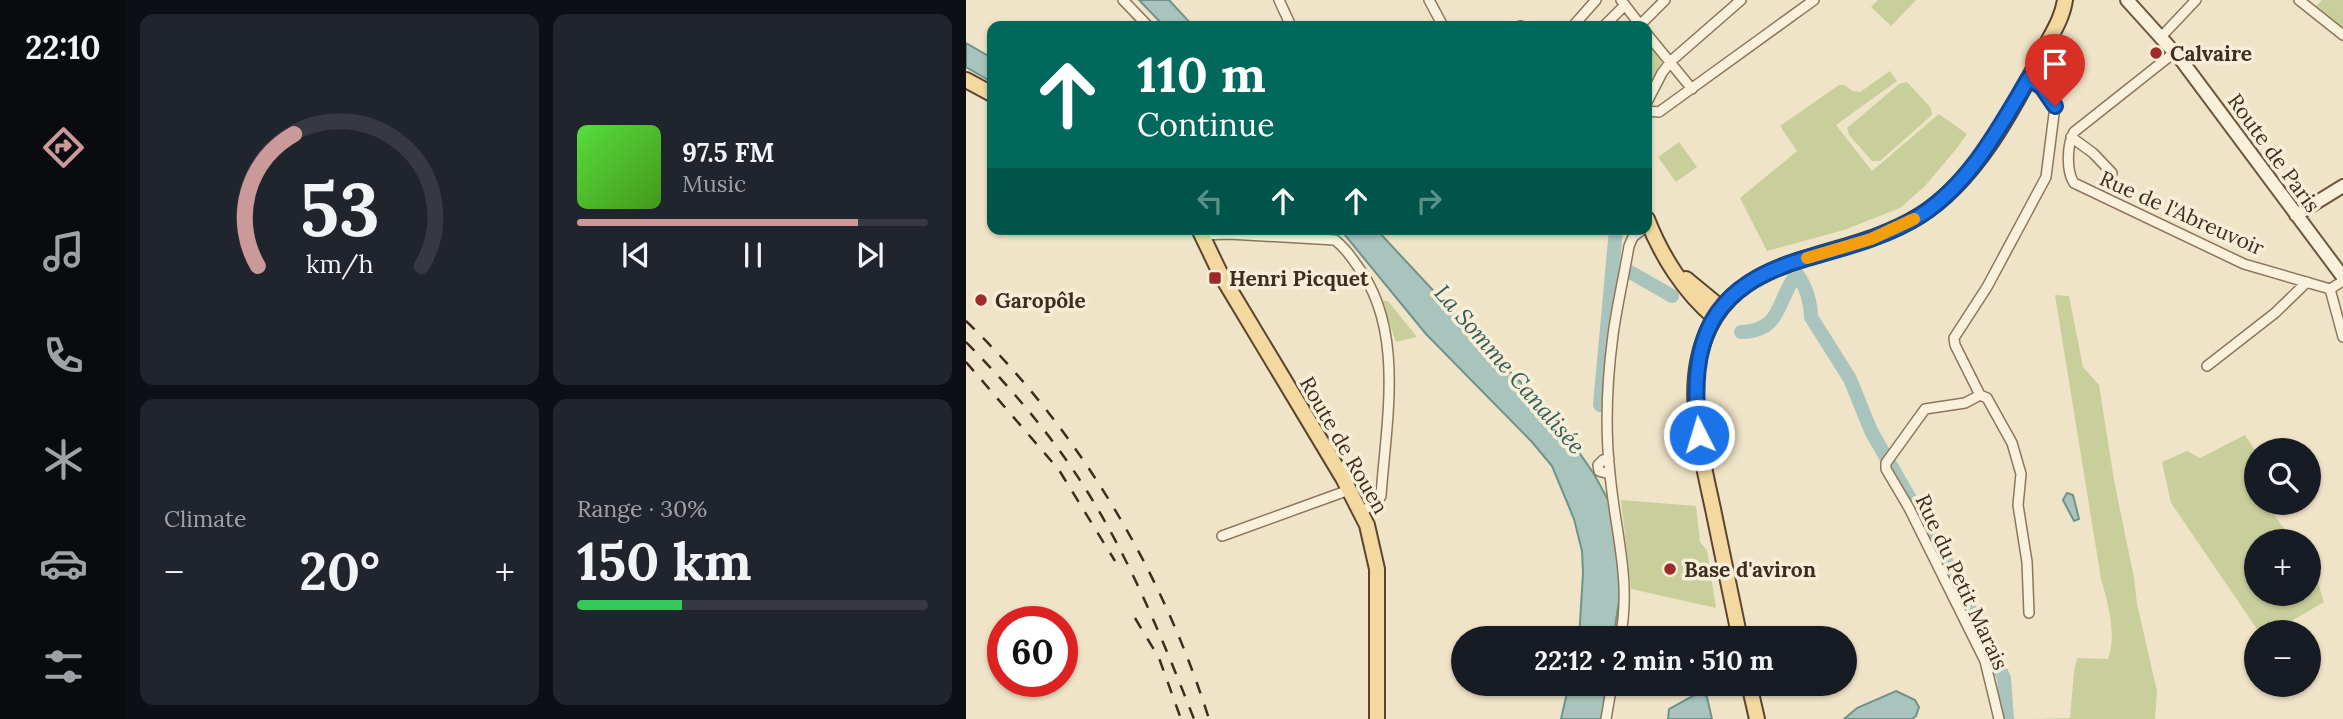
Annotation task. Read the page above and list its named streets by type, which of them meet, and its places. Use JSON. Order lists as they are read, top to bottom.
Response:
{
  "streets": {
    "main road": ["Route de Paris", "Route de Rouen"],
    "street": ["Rue de l'Abreuvoir", "Rue du Petit Marais"]
  },
  "water": ["La Somme Canalisée"],
  "places": {
    "other": ["Calvaire", "Garopôle", "Base d'aviron"],
    "transit": ["Henri Picquet"]
  },
  "page": {
    "tabs": "22:10",
    "turn": ["110 m", "Continue"],
    "song": ["97.5 FM", "Music"],
    "tile": [
      "Climate",
      ["Range · 30%", "150 km"]
    ],
    "map_buttons": ["+", "−"],
    "heat": ["−", "20°", "+"],
    "limit": "60",
    "trip": "22:12 · 2 min · 510 m",
    "gauge": ["53", "km/h"]
  }
}
